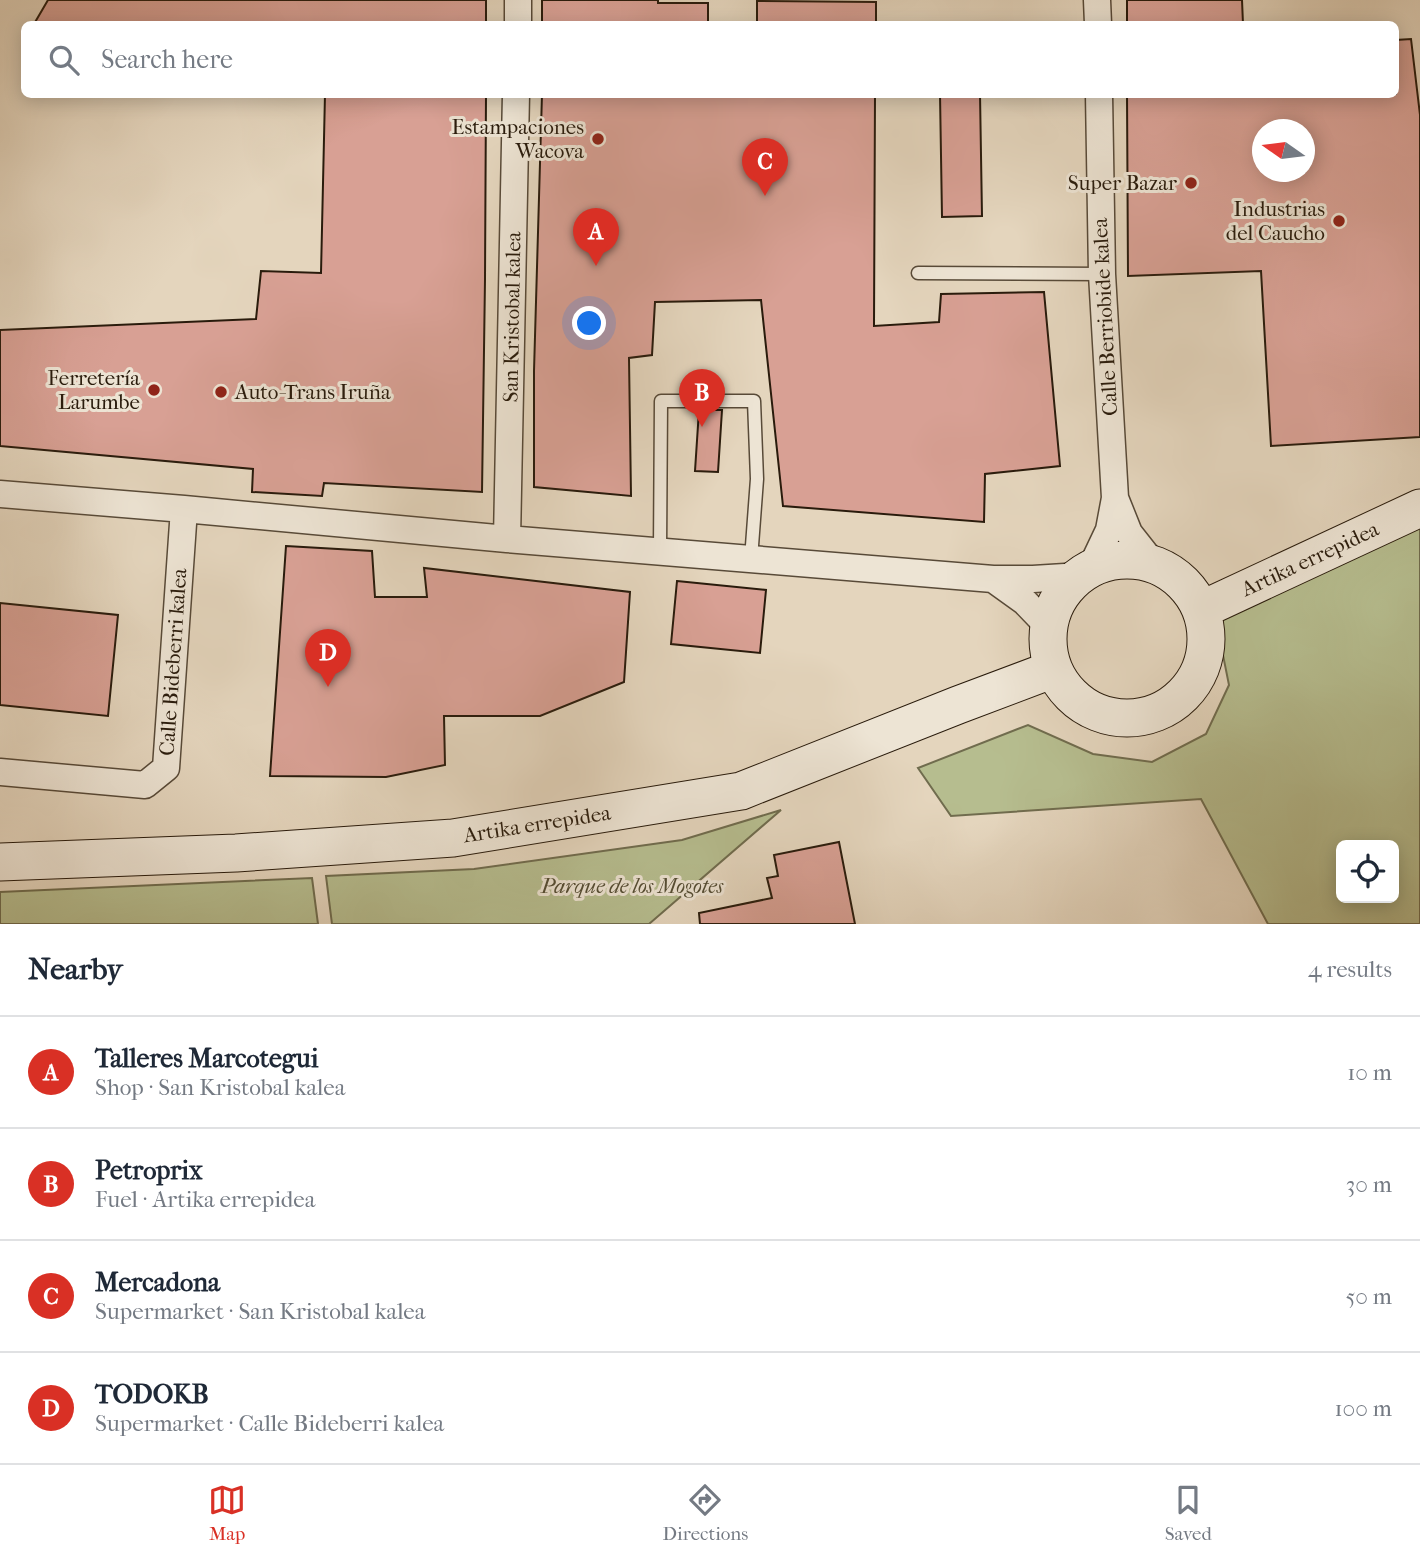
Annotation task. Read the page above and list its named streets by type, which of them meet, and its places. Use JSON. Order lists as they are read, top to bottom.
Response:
{
  "streets": {
    "street": [
      "San Kristobal kalea",
      "Calle Berriobide kalea",
      "Artika errepidea",
      "Calle Bideberri kalea"
    ]
  },
  "crossings": [
    ["Calle Berriobide kalea", "Artika errepidea"]
  ],
  "parks": ["Parque de los Mogotes"],
  "places": [
    "Estampaciones Wacova",
    "Super Bazar",
    "Industrias del Caucho",
    "Ferretería Larumbe",
    "Auto-Trans Iruña"
  ],
  "north": "left",
  "page": {
    "search": "Search here",
    "pins": [
      "C",
      "A",
      "B",
      "D"
    ],
    "heading": ["Nearby", "4 results"],
    "list": [
      {
        "mark": "A",
        "name": "Talleres Marcotegui",
        "note": "Shop · San Kristobal kalea",
        "value": "10 m"
      },
      {
        "mark": "B",
        "name": "Petroprix",
        "note": "Fuel · Artika errepidea",
        "value": "30 m"
      },
      {
        "mark": "C",
        "name": "Mercadona",
        "note": "Supermarket · San Kristobal kalea",
        "value": "50 m"
      },
      {
        "mark": "D",
        "name": "TODOKB",
        "note": "Supermarket · Calle Bideberri kalea",
        "value": "100 m"
      }
    ],
    "nav": ["Map", "Directions", "Saved"]
  }
}
